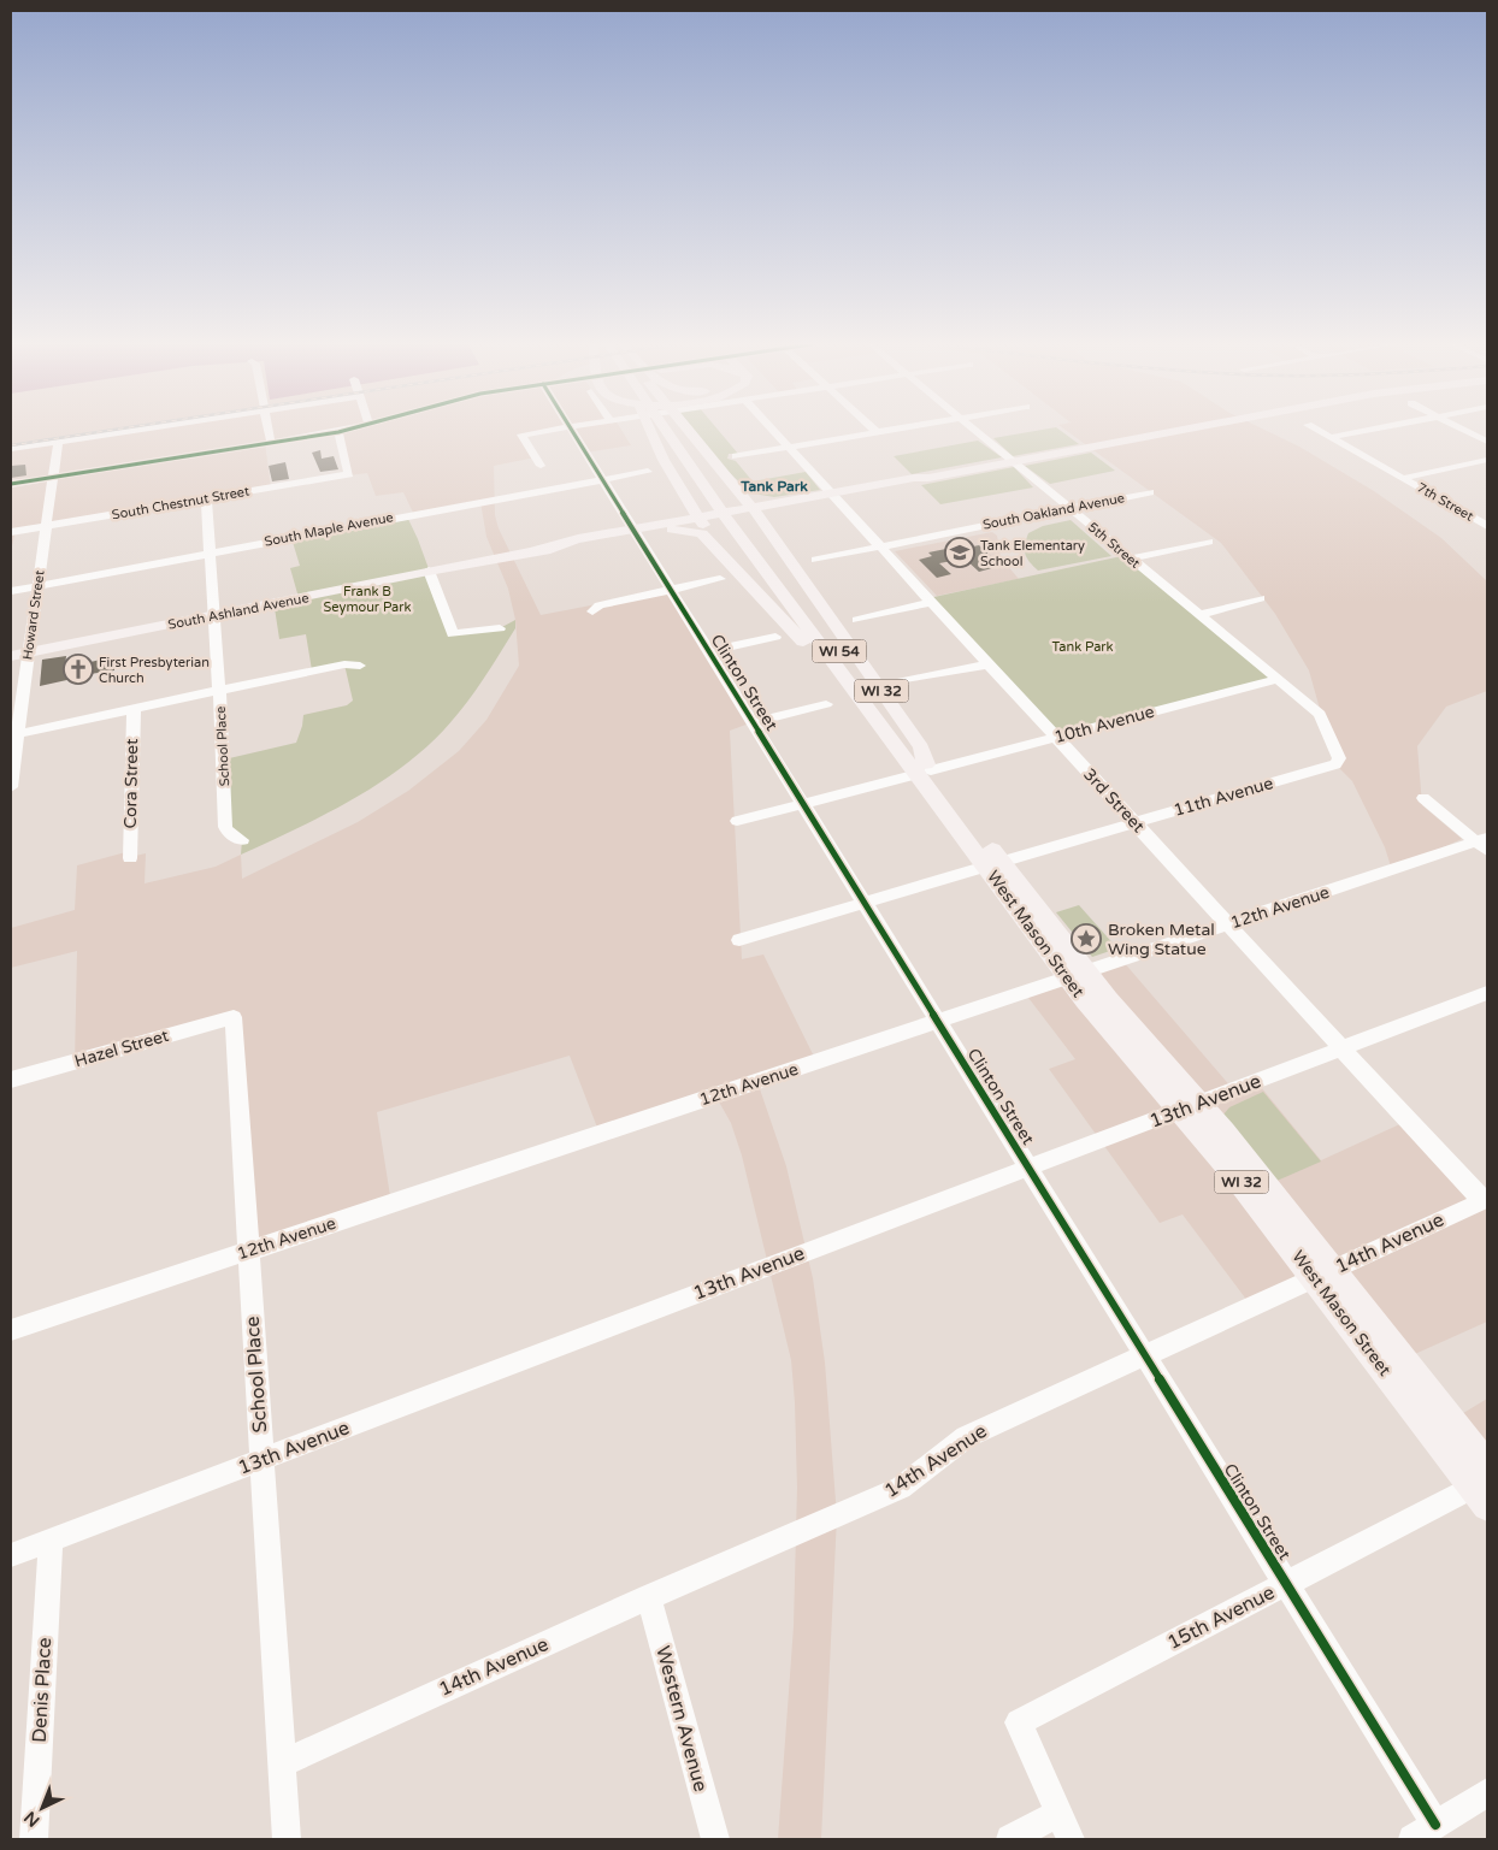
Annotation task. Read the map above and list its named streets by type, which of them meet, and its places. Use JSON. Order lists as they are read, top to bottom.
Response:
{
  "streets": {
    "main road": [
      "South Ashland Avenue",
      "WI 54",
      "WI 32",
      "West Mason Street"
    ],
    "street": [
      "7th Street",
      "South Chestnut Street",
      "South Oakland Avenue",
      "South Maple Avenue",
      "5th Street",
      "Howard Street",
      "Clinton Street",
      "10th Avenue",
      "School Place",
      "Cora Street",
      "11th Avenue",
      "3rd Street",
      "12th Avenue",
      "Hazel Street",
      "13th Avenue",
      "14th Avenue",
      "15th Avenue",
      "Denis Place",
      "Western Avenue"
    ]
  },
  "crossings": [
    ["South Chestnut Street", "Howard Street"],
    ["South Chestnut Street", "School Place"],
    ["South Oakland Avenue", "5th Street"],
    ["South Oakland Avenue", "3rd Street"],
    ["South Maple Avenue", "Howard Street"],
    ["South Maple Avenue", "Clinton Street"],
    ["South Maple Avenue", "School Place"],
    ["5th Street", "10th Avenue"],
    ["5th Street", "11th Avenue"],
    ["South Ashland Avenue", "Howard Street"],
    ["South Ashland Avenue", "Clinton Street"],
    ["South Ashland Avenue", "WI 32"],
    ["South Ashland Avenue", "School Place"],
    ["South Ashland Avenue", "3rd Street"],
    ["Clinton Street", "10th Avenue"],
    ["Clinton Street", "11th Avenue"],
    ["Clinton Street", "12th Avenue"],
    ["Clinton Street", "13th Avenue"],
    ["Clinton Street", "14th Avenue"],
    ["Clinton Street", "15th Avenue"],
    ["WI 32", "10th Avenue"],
    ["WI 32", "West Mason Street"],
    ["10th Avenue", "3rd Street"],
    ["10th Avenue", "West Mason Street"],
    ["School Place", "12th Avenue"],
    ["School Place", "Hazel Street"],
    ["School Place", "13th Avenue"],
    ["School Place", "14th Avenue"],
    ["11th Avenue", "3rd Street"],
    ["11th Avenue", "West Mason Street"],
    ["3rd Street", "12th Avenue"],
    ["3rd Street", "13th Avenue"],
    ["3rd Street", "14th Avenue"],
    ["12th Avenue", "West Mason Street"],
    ["West Mason Street", "13th Avenue"],
    ["West Mason Street", "14th Avenue"],
    ["West Mason Street", "15th Avenue"],
    ["13th Avenue", "Denis Place"],
    ["14th Avenue", "Western Avenue"]
  ],
  "districts": ["Tank Park"],
  "parks": ["Frank B Seymour Park", "Tank Park"],
  "places": {
    "school or university": ["Tank Elementary School"],
    "church": ["First Presbyterian Church"],
    "place": ["Broken Metal Wing Statue"]
  },
  "north": "bottom left"
}
